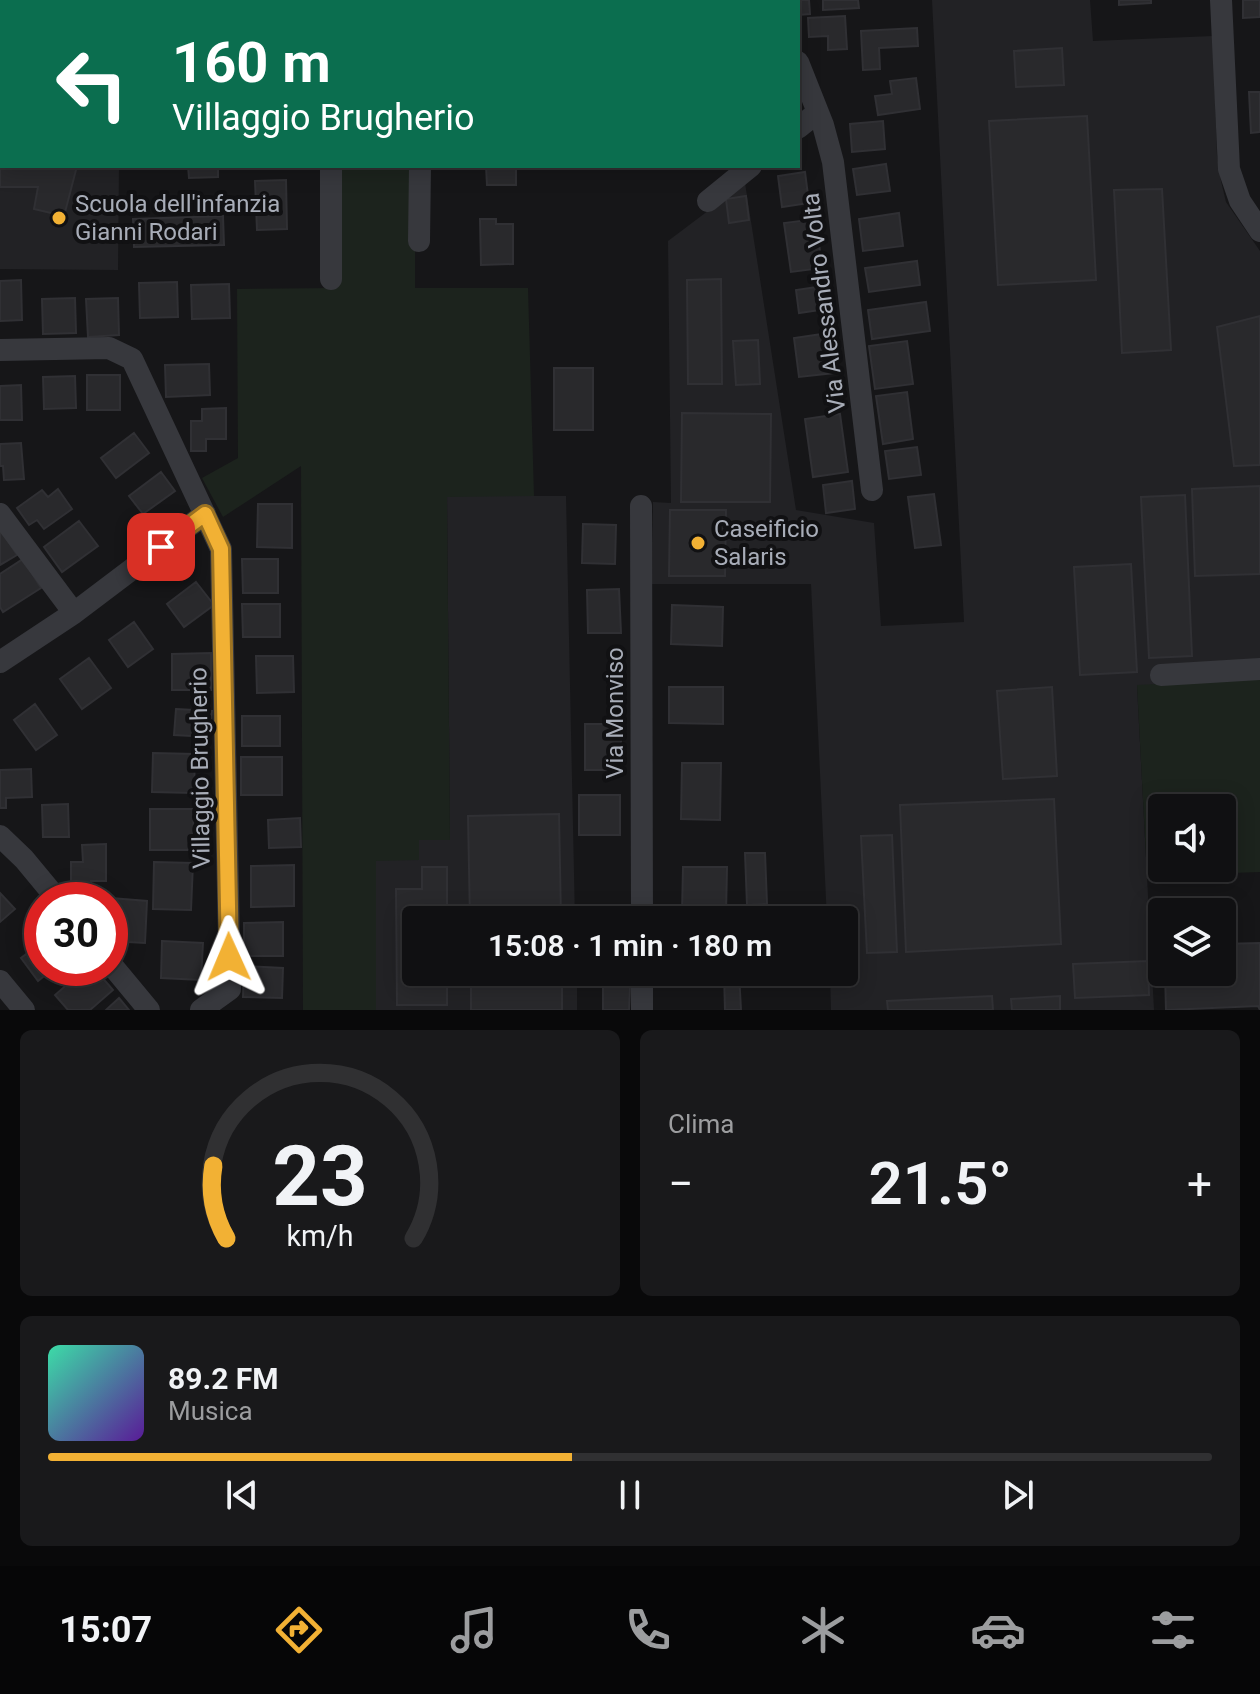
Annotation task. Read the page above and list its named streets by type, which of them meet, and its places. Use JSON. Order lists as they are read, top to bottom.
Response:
{
  "streets": {
    "street": ["Via Alessandro Volta", "Via Monviso", "Villaggio Brugherio"]
  },
  "places": ["Scuola dell'infanzia Gianni Rodari", "Caseificio Salaris"],
  "page": {
    "turn": ["160 m", "Villaggio Brugherio"],
    "limit": "30",
    "trip": "15:08 · 1 min · 180 m",
    "tile": "Clima",
    "heat": ["−", "21.5°", "+"],
    "song": ["89.2 FM", "Musica"],
    "tabs": "15:07",
    "gauge": ["23", "km/h"]
  }
}
